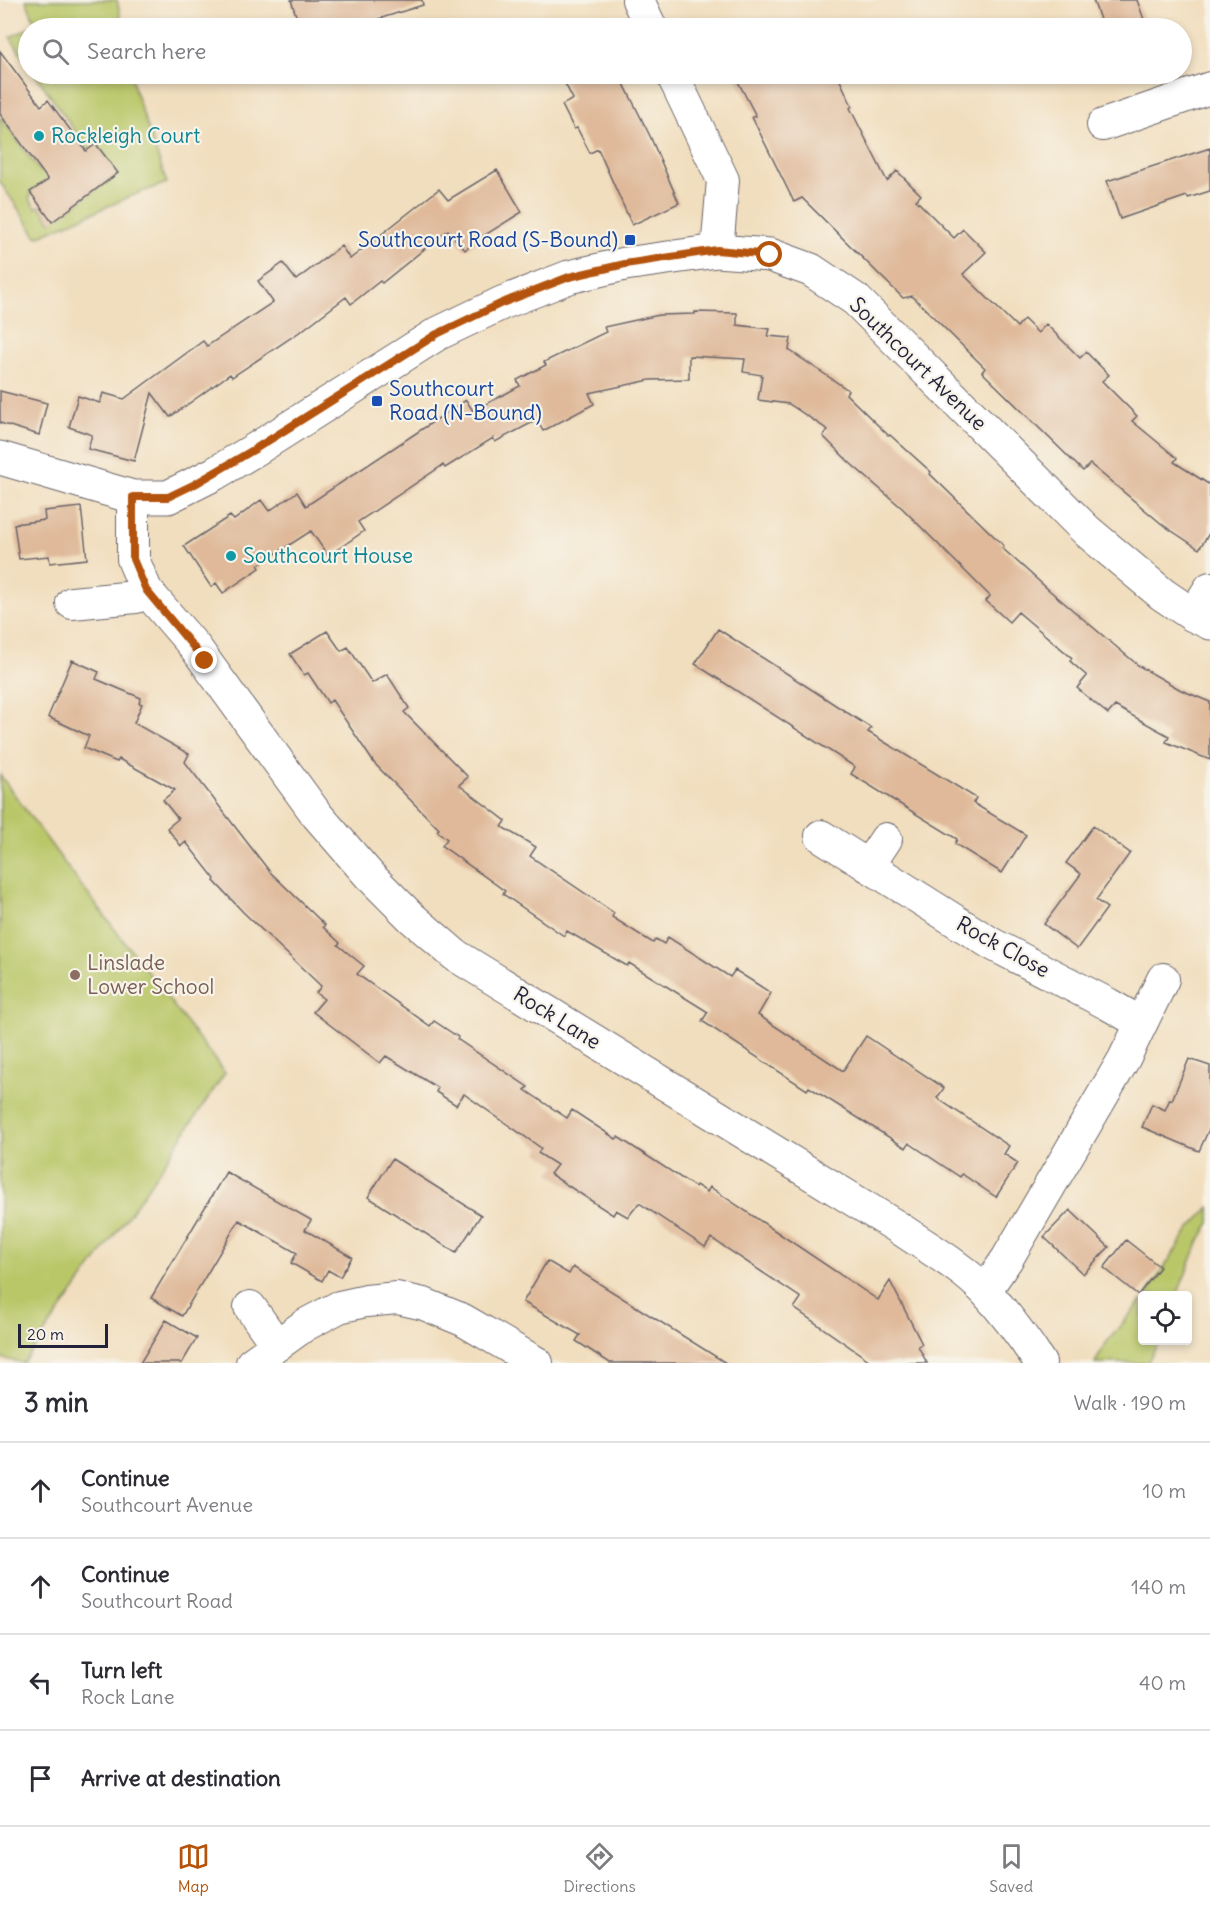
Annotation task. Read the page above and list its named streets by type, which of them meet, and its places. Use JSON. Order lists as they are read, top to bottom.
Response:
{
  "streets": {
    "street": ["Southcourt Avenue", "Rock Close", "Rock Lane"]
  },
  "crossings": [
    ["Southcourt Avenue", "Rock Lane"]
  ],
  "places": {
    "other": ["Rockleigh Court", "Southcourt House", "Linslade Lower School"],
    "transit": ["Southcourt Road (S-Bound)", "Southcourt Road (N-Bound)"]
  },
  "scale_bar": "20 m",
  "page": {
    "search": "Search here",
    "scale": "20 m",
    "heading": ["3 min", "Walk · 190 m"],
    "list": [
      ["Continue", "Southcourt Avenue", "10 m"],
      ["Continue", "Southcourt Road", "140 m"],
      ["Turn left", "Rock Lane", "40 m"],
      "Arrive at destination"
    ],
    "nav": ["Map", "Directions", "Saved"]
  }
}
